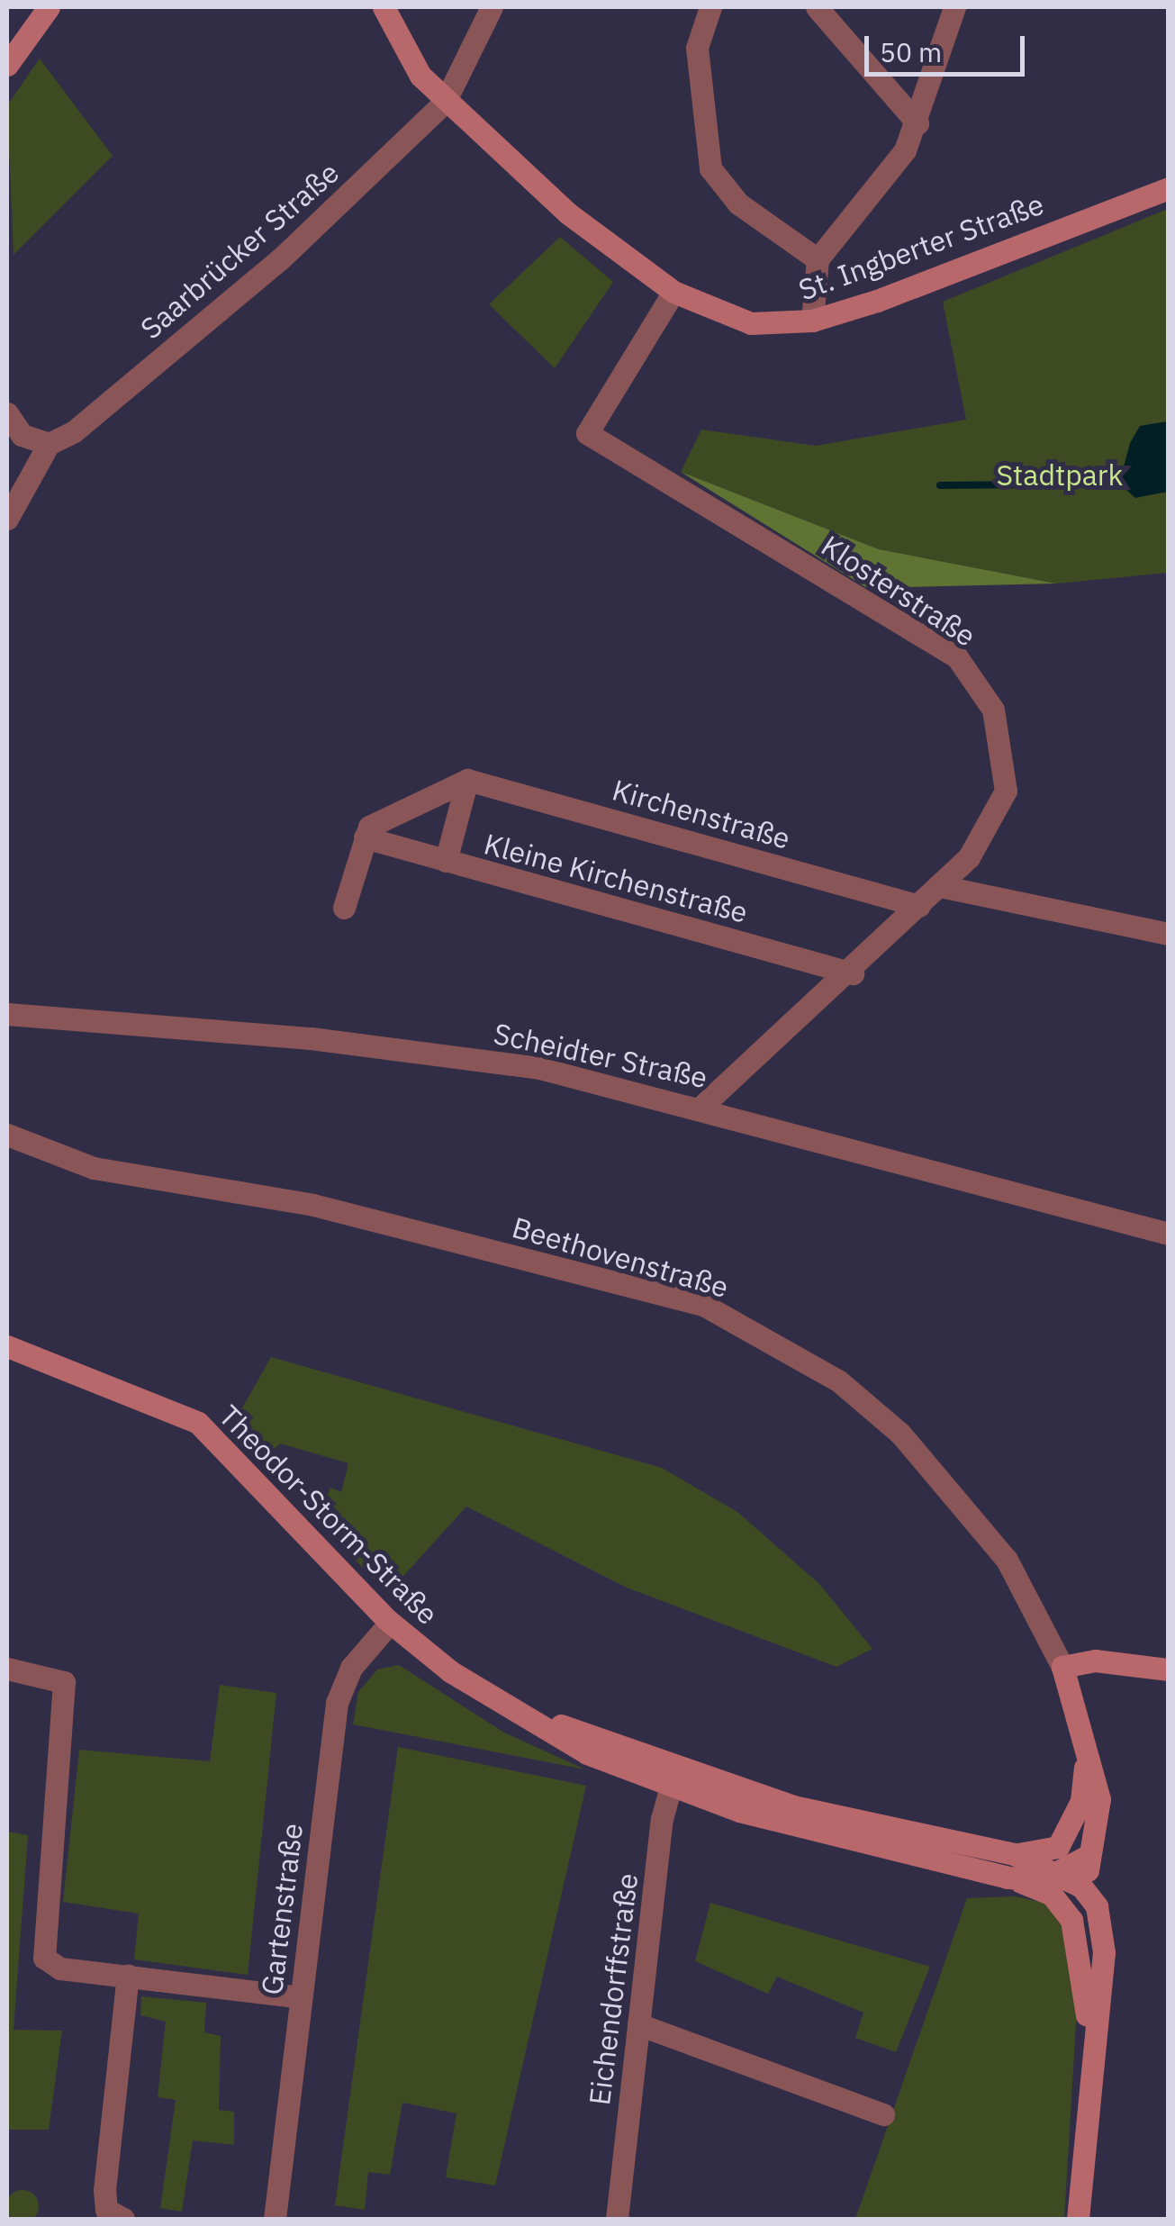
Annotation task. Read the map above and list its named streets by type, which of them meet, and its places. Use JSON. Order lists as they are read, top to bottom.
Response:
{
  "streets": {
    "street": [
      "St. Ingberter Straße",
      "Saarbrücker Straße",
      "Klosterstraße",
      "Kirchenstraße",
      "Kleine Kirchenstraße",
      "Scheidter Straße",
      "Beethovenstraße",
      "Theodor-Storm-Straße",
      "Gartenstraße",
      "Eichendorffstraße"
    ]
  },
  "crossings": [
    ["St. Ingberter Straße", "Saarbrücker Straße"],
    ["St. Ingberter Straße", "Klosterstraße"],
    ["Klosterstraße", "Kirchenstraße"],
    ["Klosterstraße", "Kleine Kirchenstraße"],
    ["Klosterstraße", "Scheidter Straße"],
    ["Beethovenstraße", "Theodor-Storm-Straße"],
    ["Theodor-Storm-Straße", "Gartenstraße"],
    ["Theodor-Storm-Straße", "Eichendorffstraße"]
  ],
  "parks": ["Stadtpark"],
  "scale_bar": "50 m"
}
